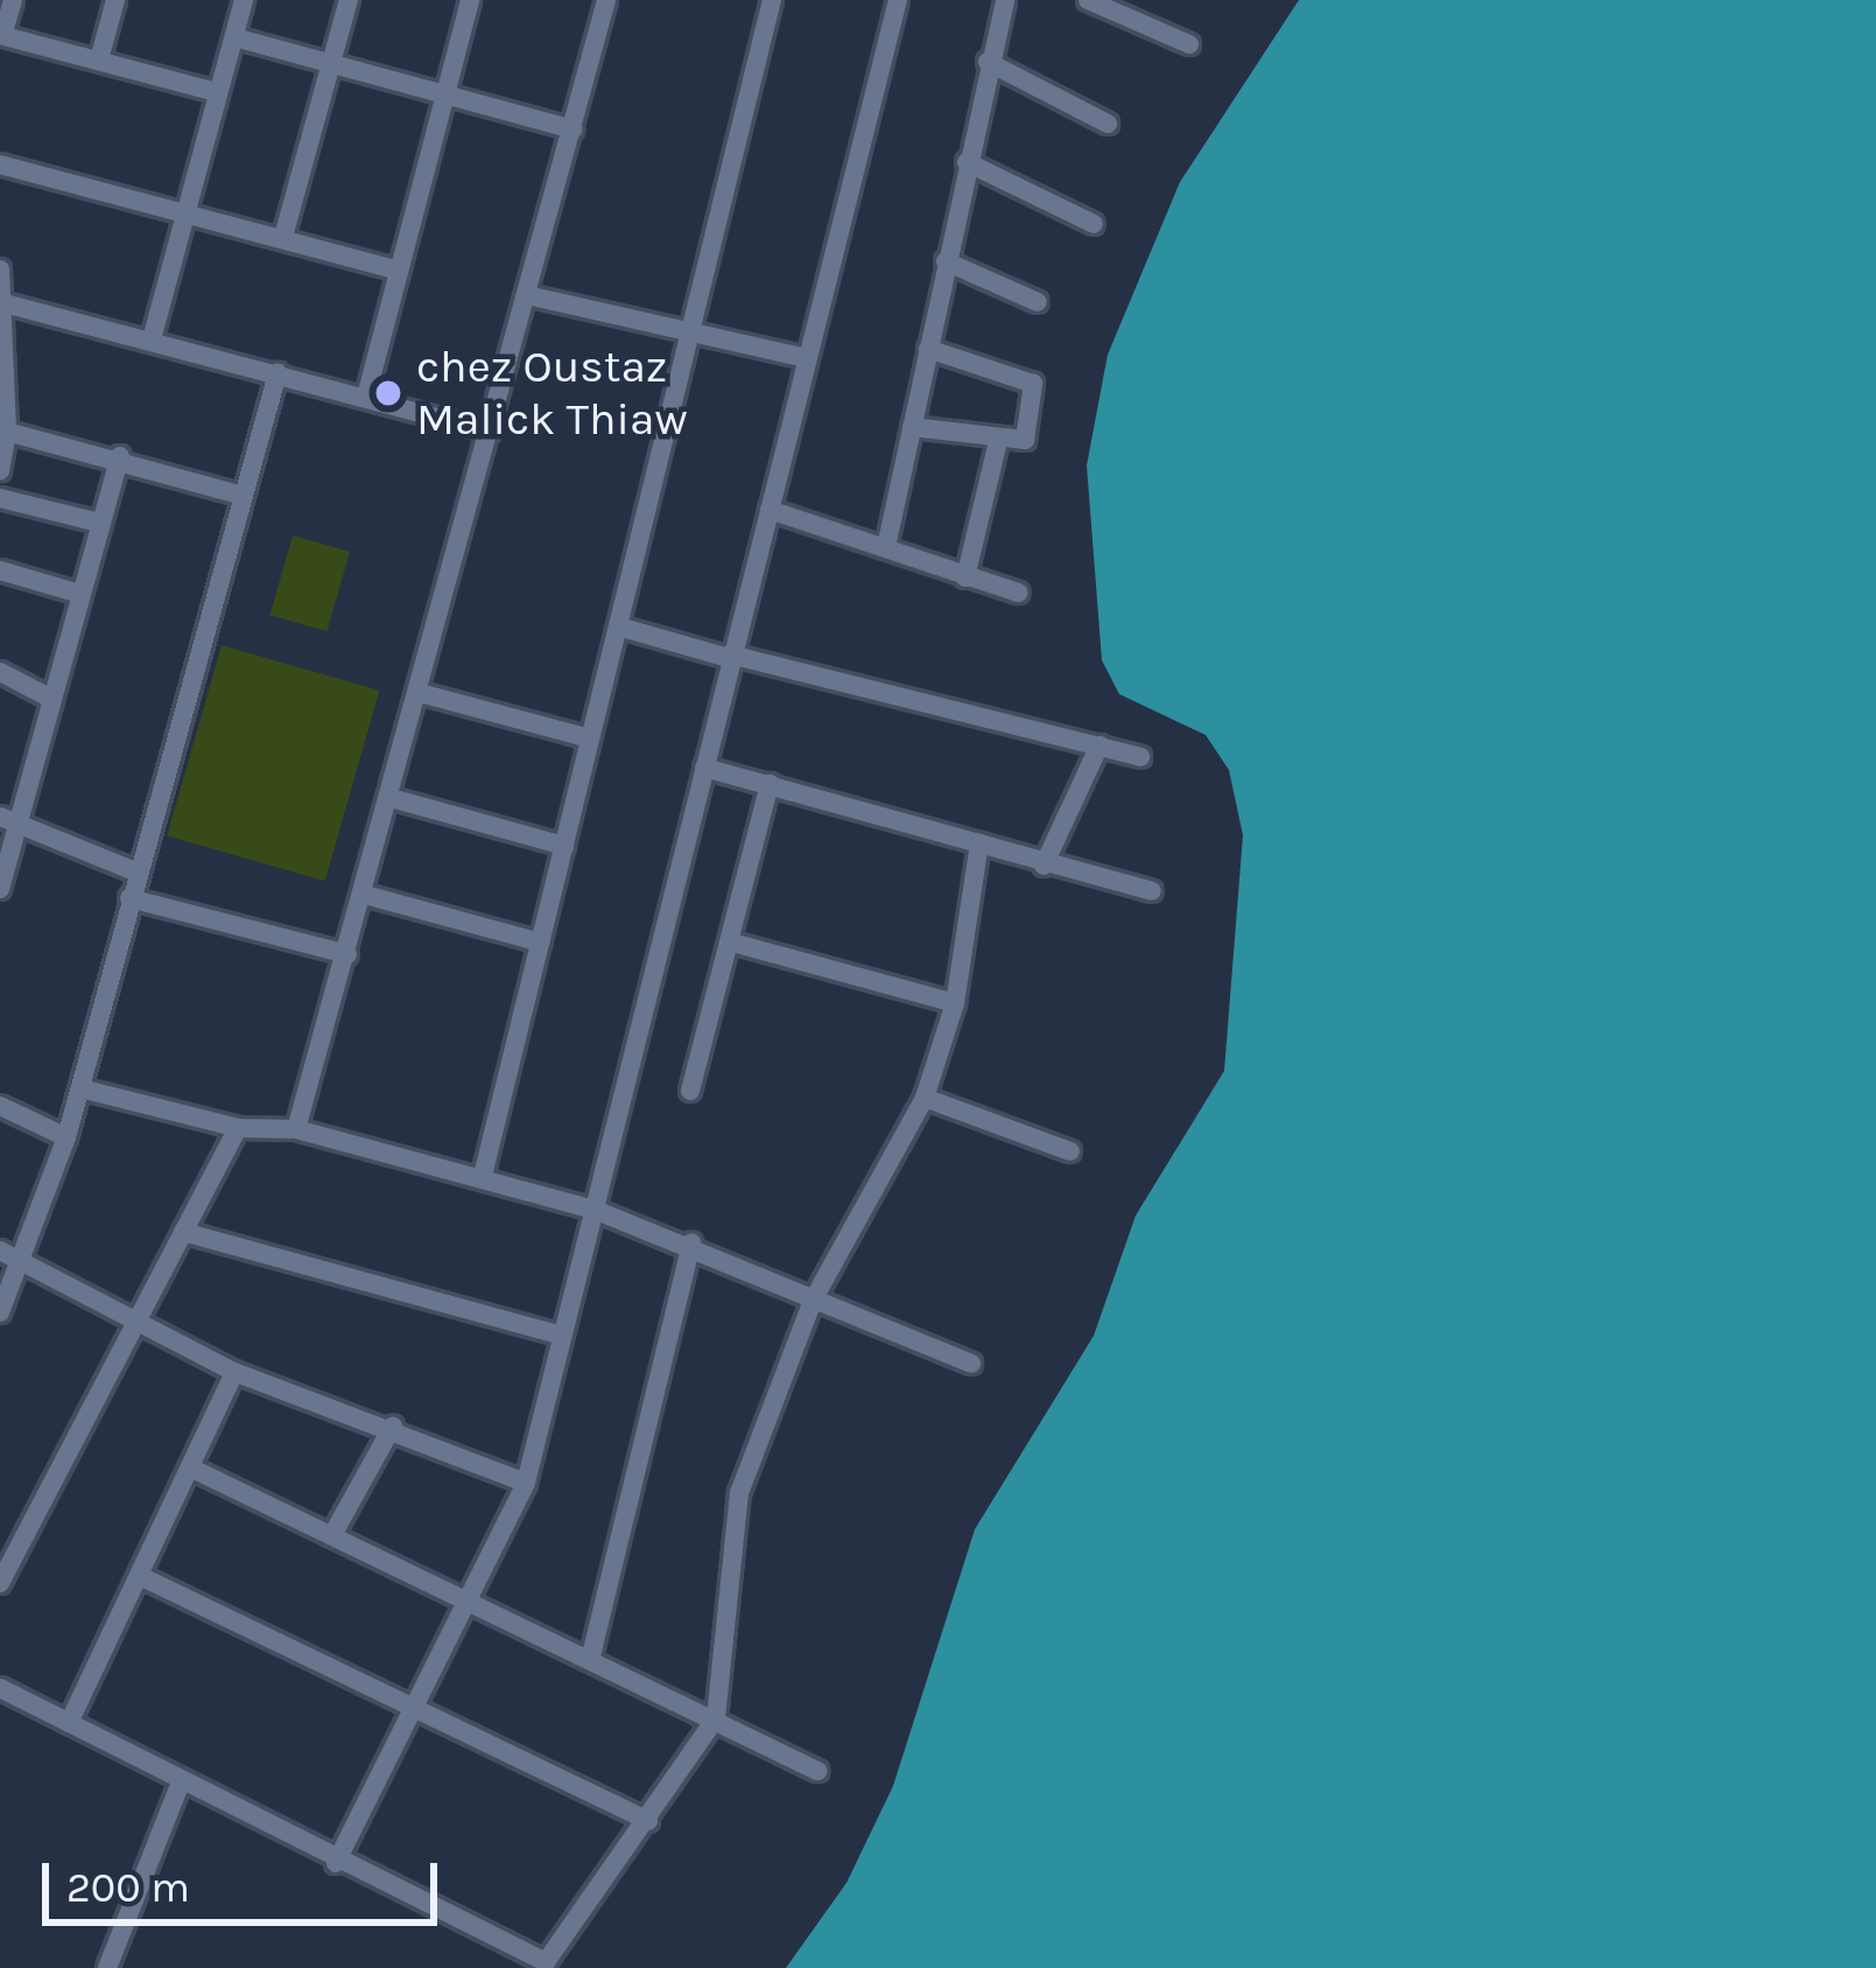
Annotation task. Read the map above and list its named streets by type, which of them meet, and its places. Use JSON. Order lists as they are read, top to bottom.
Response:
{
  "places": ["chez Oustaz Malick Thiaw"],
  "scale_bar": "200 m"
}
